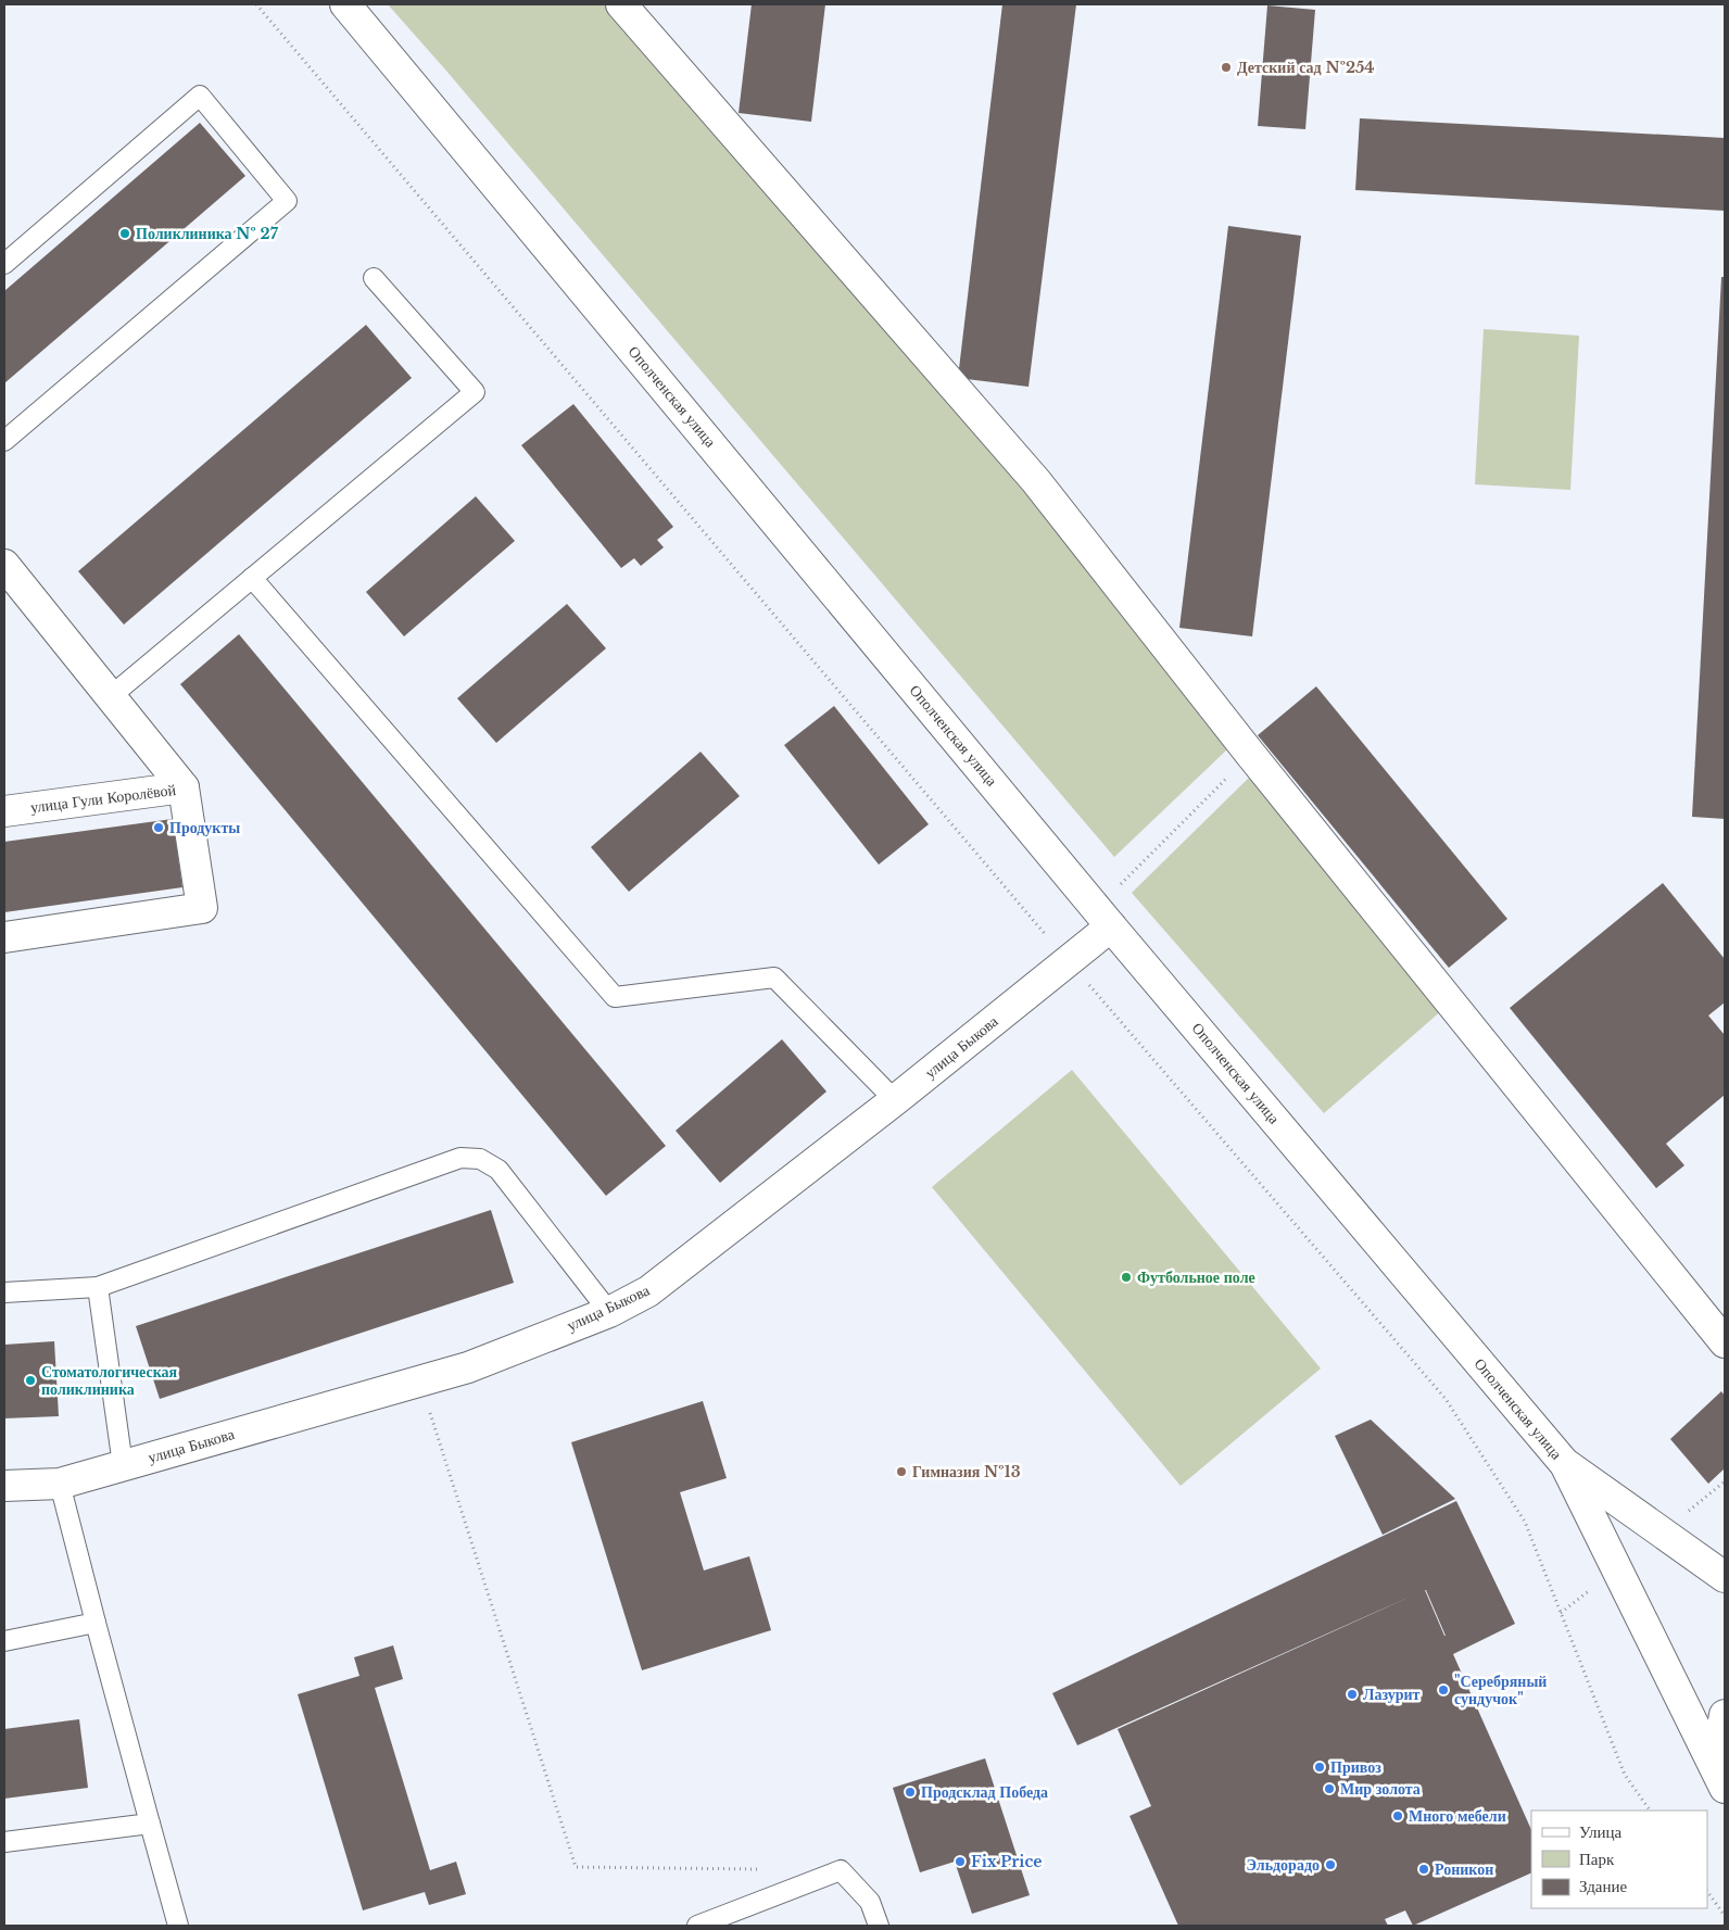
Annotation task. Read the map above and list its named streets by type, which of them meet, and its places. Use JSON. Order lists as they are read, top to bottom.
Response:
{
  "streets": {
    "main road": ["Ополченская улица", "улица Гули Королёвой", "улица Быкова"]
  },
  "crossings": [
    ["Ополченская улица", "улица Быкова"]
  ],
  "places": [
    "Детский сад №254",
    "Поликлиника № 27",
    "Продукты",
    "Футбольное поле",
    "Стоматологическая поликлиника",
    "Гимназия №13",
    "\"Серебряный сундучок\"",
    "Лазурит",
    "Привоз",
    "Мир золота",
    "Продсклад Победа",
    "Много мебели",
    "Fix Price",
    "Эльдорадо",
    "Роникон"
  ],
  "legend": ["Улица", "Парк", "Здание"]
}
